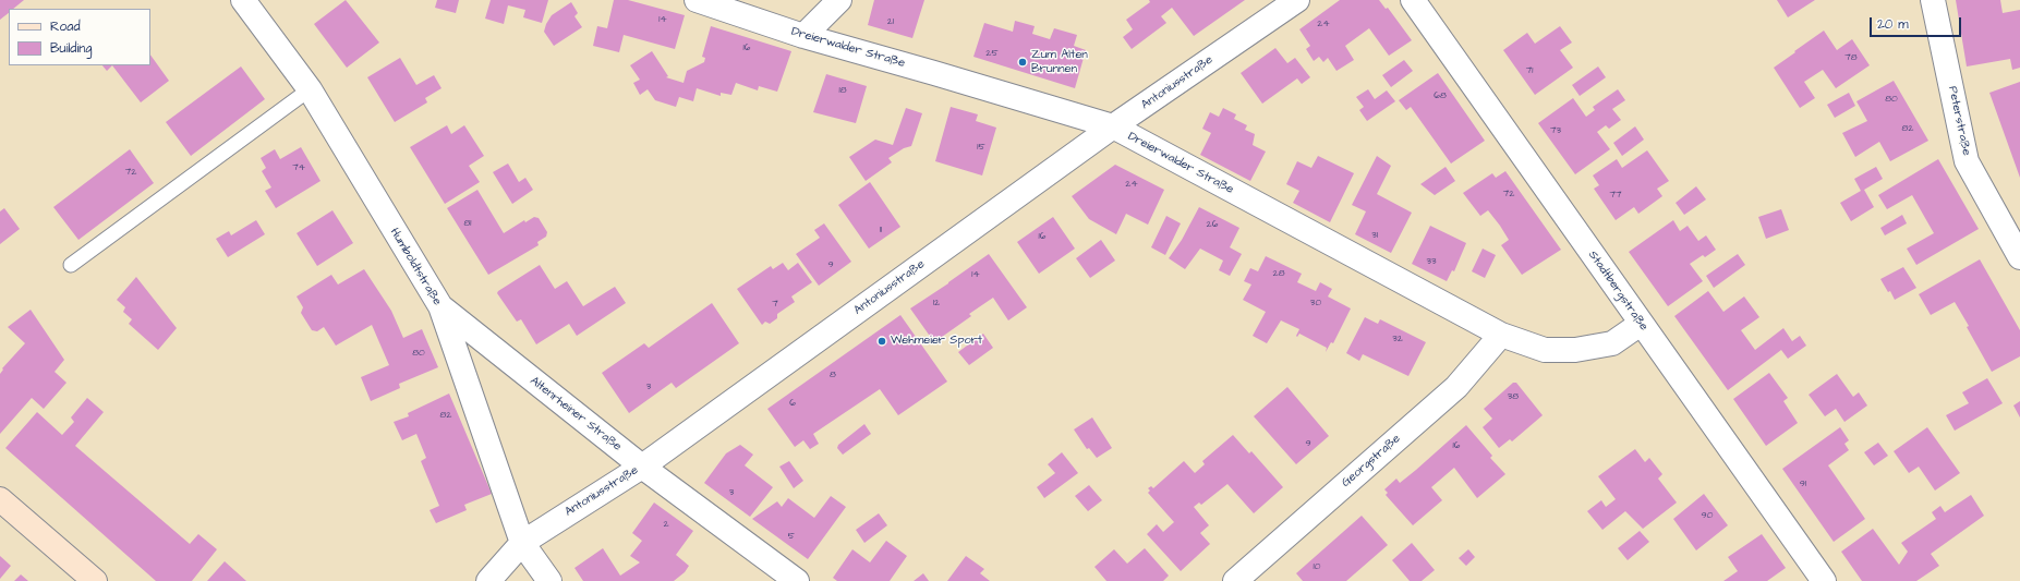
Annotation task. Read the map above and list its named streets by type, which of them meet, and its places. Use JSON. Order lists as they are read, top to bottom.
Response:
{
  "streets": {
    "street": [
      "Dreierwalder Straße",
      "Antoniusstraße",
      "Peterstraße",
      "Humboldtstraße",
      "Stadtbergstraße",
      "Altenrheiner Straße",
      "Georgstraße"
    ]
  },
  "crossings": [
    ["Dreierwalder Straße", "Antoniusstraße"],
    ["Dreierwalder Straße", "Stadtbergstraße"],
    ["Dreierwalder Straße", "Georgstraße"],
    ["Antoniusstraße", "Humboldtstraße"],
    ["Antoniusstraße", "Altenrheiner Straße"],
    ["Humboldtstraße", "Altenrheiner Straße"]
  ],
  "places": ["Zum Alten Brunnen", "Wehmeier Sport"],
  "house_numbers": [
    "14",
    "21",
    "24",
    "16",
    "25",
    "78",
    "71",
    "18",
    "68",
    "80",
    "82",
    "73",
    "15",
    "74",
    "72",
    "24",
    "72",
    "77",
    "81",
    "26",
    "11",
    "31",
    "16",
    "33",
    "9",
    "28",
    "14",
    "12",
    "30",
    "7",
    "32",
    "80",
    "8",
    "3",
    "38",
    "6",
    "82",
    "9",
    "16",
    "91",
    "3",
    "90",
    "2",
    "5",
    "10"
  ],
  "legend": ["Road", "Building"],
  "scale_bar": "20 m"
}
